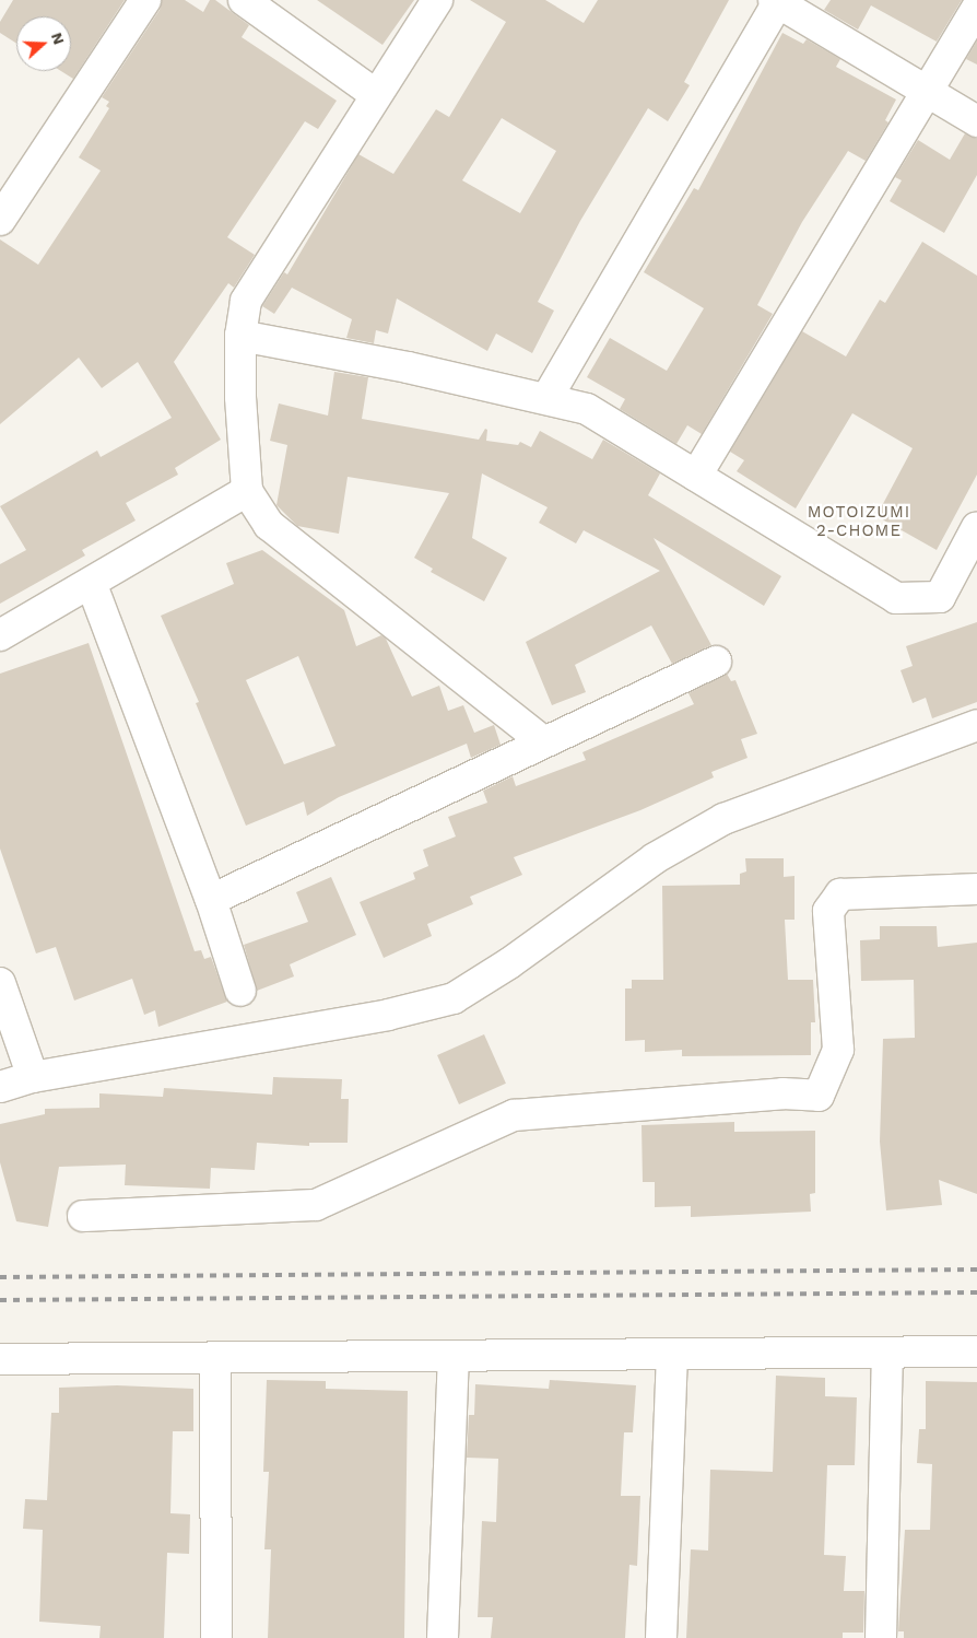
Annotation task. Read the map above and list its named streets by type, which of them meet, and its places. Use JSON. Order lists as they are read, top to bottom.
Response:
{
  "districts": ["MOTOIZUMI 2-CHOME"],
  "north": "right"
}
